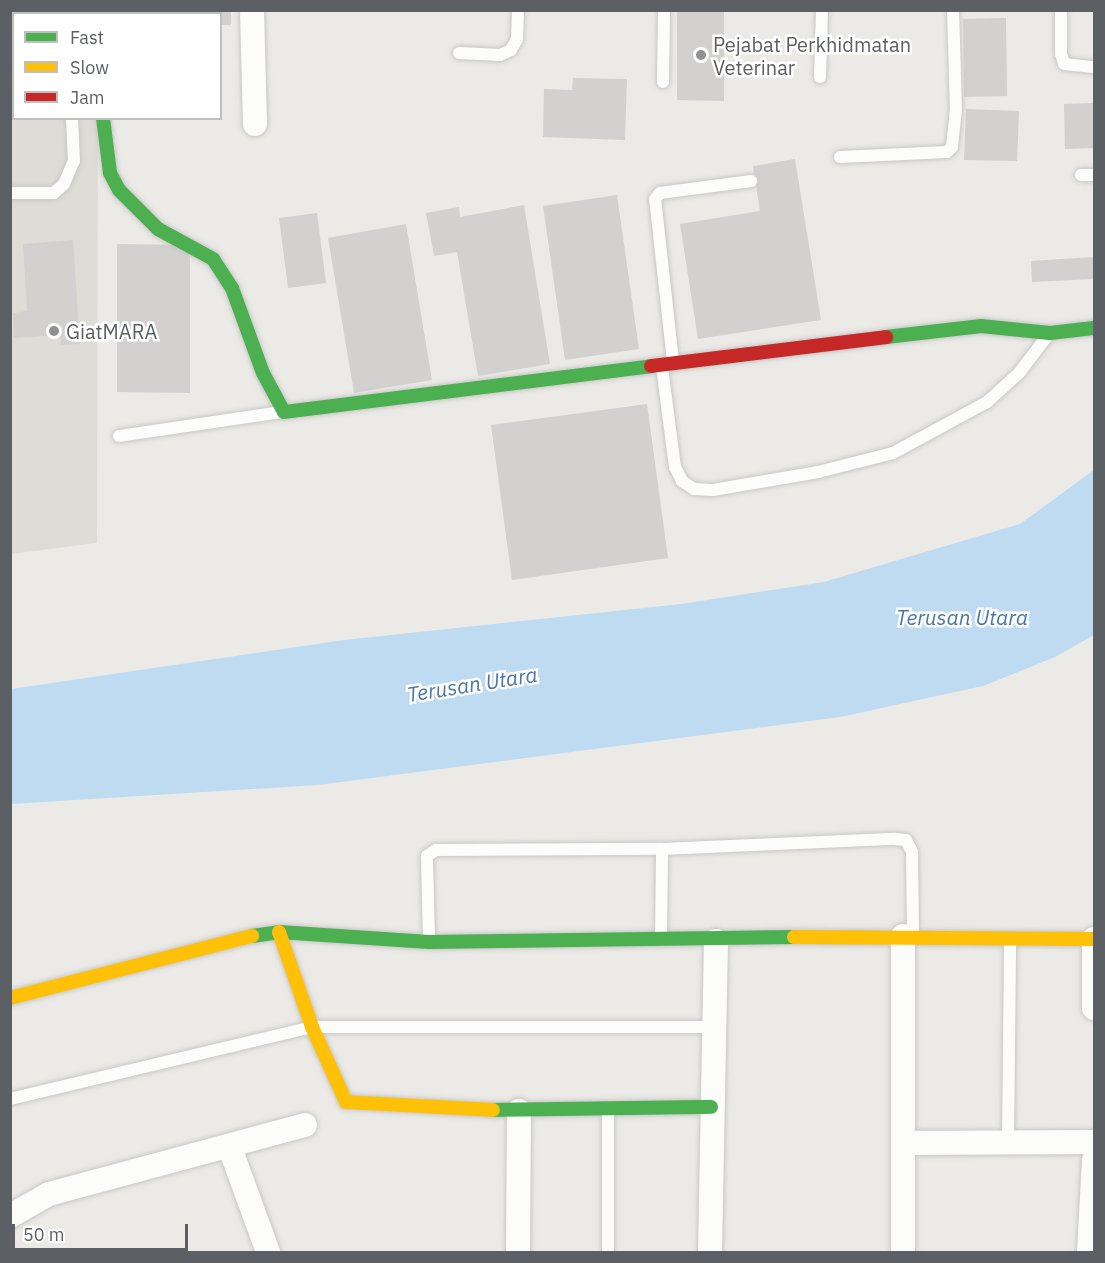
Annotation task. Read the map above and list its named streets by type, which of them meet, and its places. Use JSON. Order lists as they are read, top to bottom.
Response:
{
  "water": ["Terusan Utara"],
  "places": ["Pejabat Perkhidmatan Veterinar", "GiatMARA"],
  "legend": ["Fast", "Slow", "Jam"],
  "scale_bar": "50 m"
}
